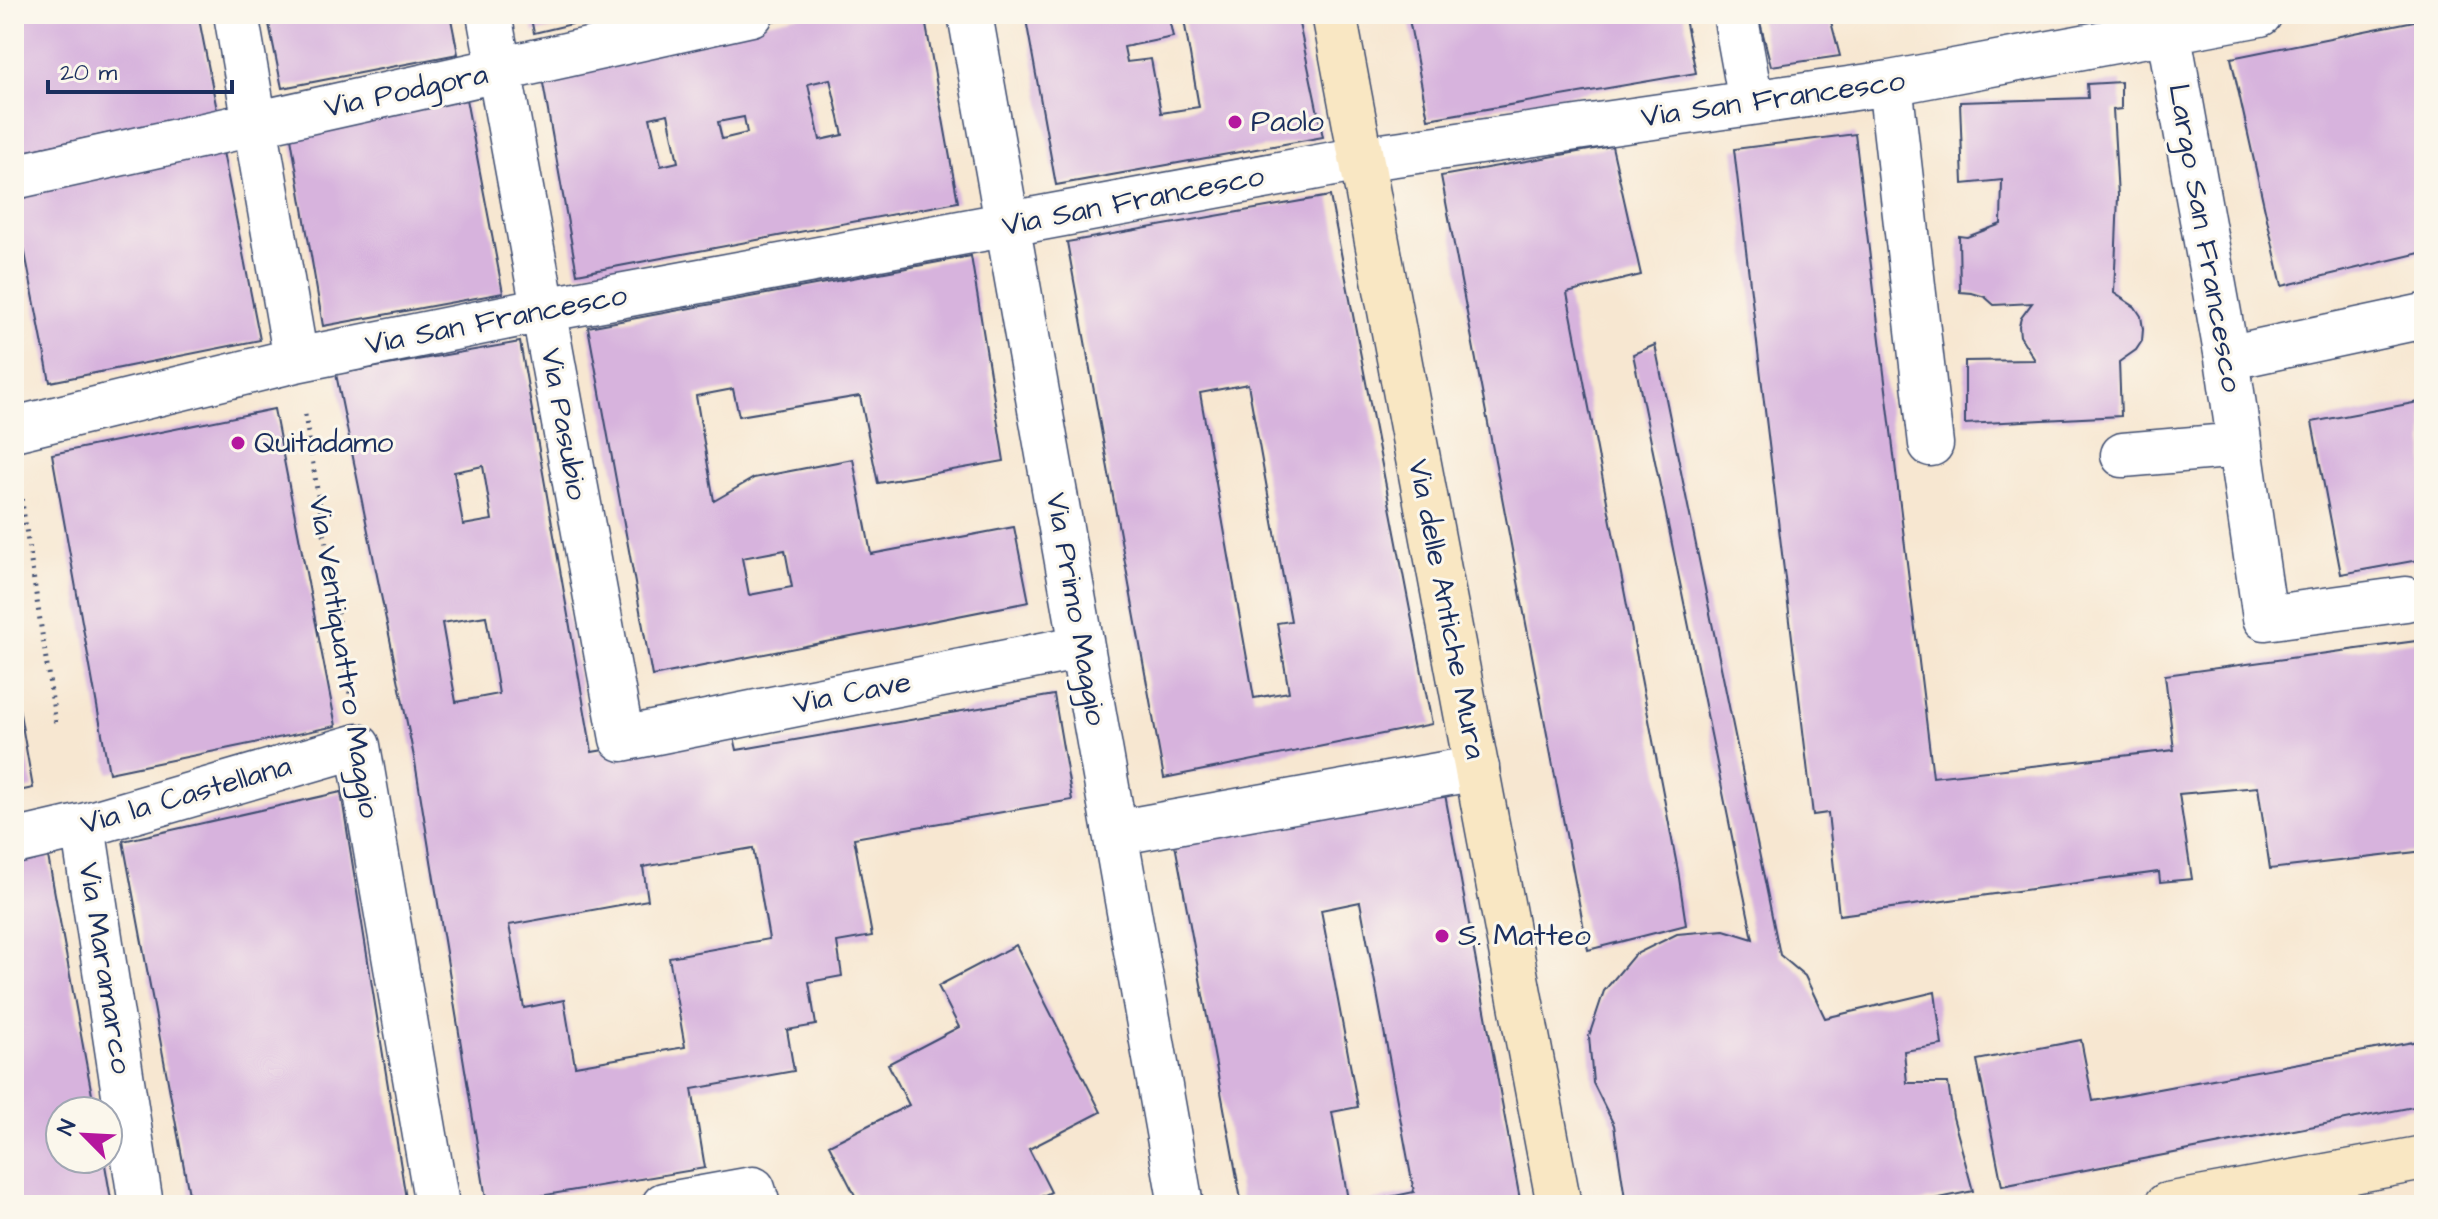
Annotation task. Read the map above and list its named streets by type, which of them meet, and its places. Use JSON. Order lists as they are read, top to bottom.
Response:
{
  "streets": {
    "main road": ["Via delle Antiche Mura"],
    "street": [
      "Via Podgora",
      "Via San Francesco",
      "Largo San Francesco",
      "Via Pasubio",
      "Via Primo Maggio",
      "Via Ventiquattro Maggio",
      "Via Cave",
      "Via la Castellana",
      "Via Maramarco"
    ]
  },
  "crossings": [
    ["Via Podgora", "Via Pasubio"],
    ["Via San Francesco", "Largo San Francesco"],
    ["Via San Francesco", "Via Pasubio"],
    ["Via San Francesco", "Via Primo Maggio"],
    ["Via San Francesco", "Via delle Antiche Mura"],
    ["Via San Francesco", "Via Ventiquattro Maggio"],
    ["Via Pasubio", "Via Cave"],
    ["Via Primo Maggio", "Via Cave"],
    ["Via Ventiquattro Maggio", "Via la Castellana"],
    ["Via la Castellana", "Via Maramarco"]
  ],
  "places": ["Paolo", "Quitadamo", "S. Matteo"],
  "scale_bar": "20 m",
  "north": "top left"
}
